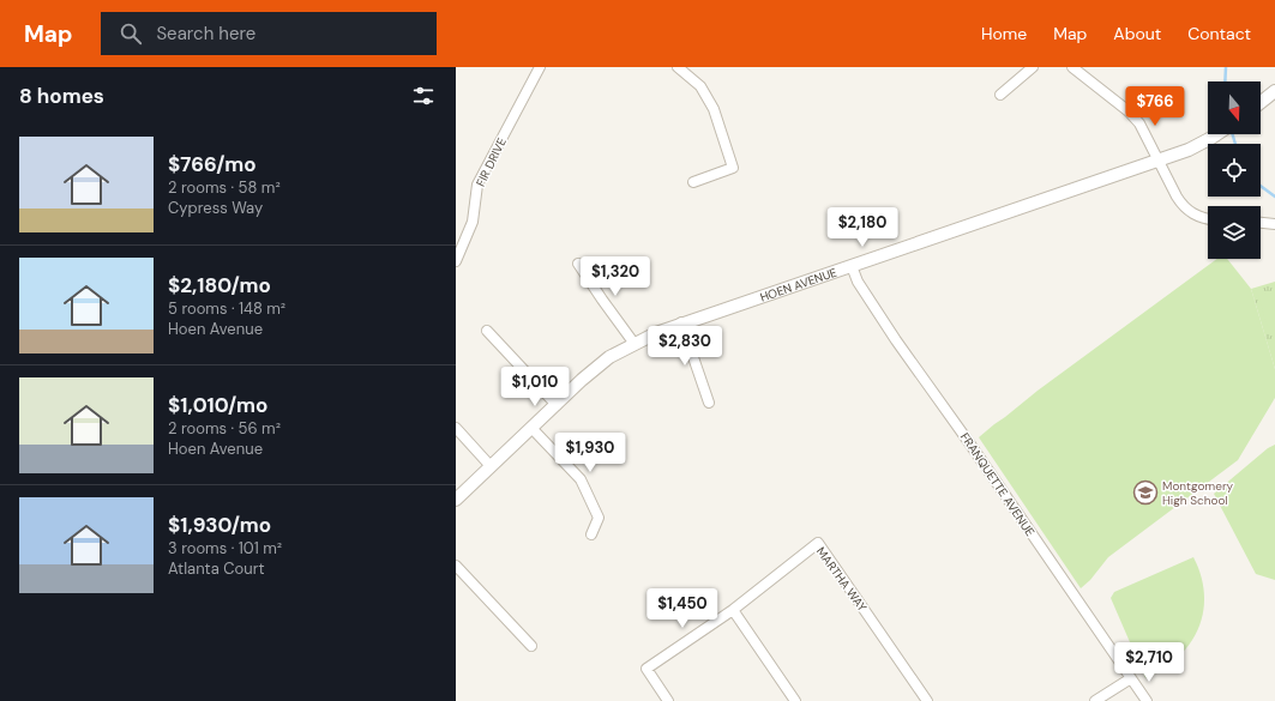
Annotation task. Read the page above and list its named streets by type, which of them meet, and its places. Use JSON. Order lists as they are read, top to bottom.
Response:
{
  "streets": {
    "street": [
      "FIR DRIVE",
      "HOEN AVENUE",
      "FRANQUETTE AVENUE",
      "MARTHA WAY"
    ]
  },
  "crossings": [
    ["HOEN AVENUE", "FRANQUETTE AVENUE"]
  ],
  "places": {
    "school or university": ["Montgomery High School"]
  },
  "north": "bottom",
  "page": {
    "header": "Map",
    "search": "Search here",
    "nav": [
      "Home",
      "Map",
      "About",
      "Contact"
    ],
    "heading": "8 homes",
    "price": [
      "$766",
      "$2,180",
      "$1,320",
      "$2,830",
      "$1,010",
      "$1,930",
      "$1,450",
      "$2,710"
    ],
    "list": [
      {
        "name": "$766/mo",
        "note": "2 rooms · 58 m² · Cypress Way"
      },
      {
        "name": "$2,180/mo",
        "note": "5 rooms · 148 m² · Hoen Avenue"
      },
      {
        "name": "$1,010/mo",
        "note": "2 rooms · 56 m² · Hoen Avenue"
      },
      {
        "name": "$1,930/mo",
        "note": "3 rooms · 101 m² · Atlanta Court"
      }
    ]
  }
}
